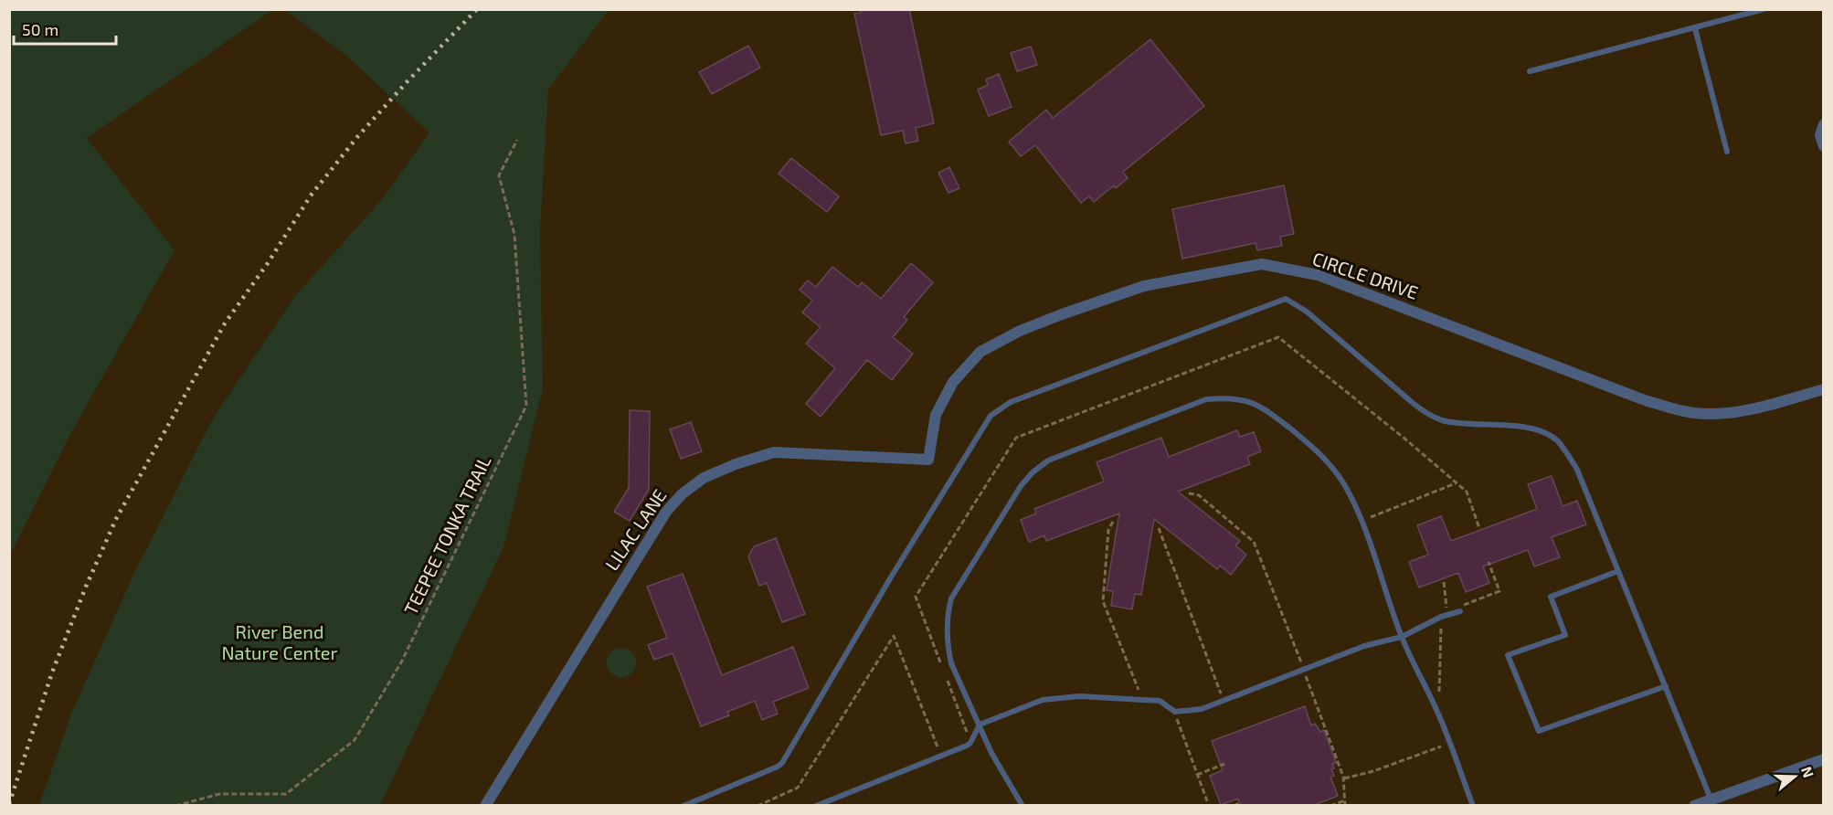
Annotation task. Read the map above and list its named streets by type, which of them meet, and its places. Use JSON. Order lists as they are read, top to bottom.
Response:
{
  "streets": {
    "street": ["CIRCLE DRIVE", "LILAC LANE"],
    "path": ["TEEPEE TONKA TRAIL"]
  },
  "crossings": [
    ["CIRCLE DRIVE", "LILAC LANE"]
  ],
  "parks": ["River Bend Nature Center"],
  "scale_bar": "50 m",
  "north": "right"
}
